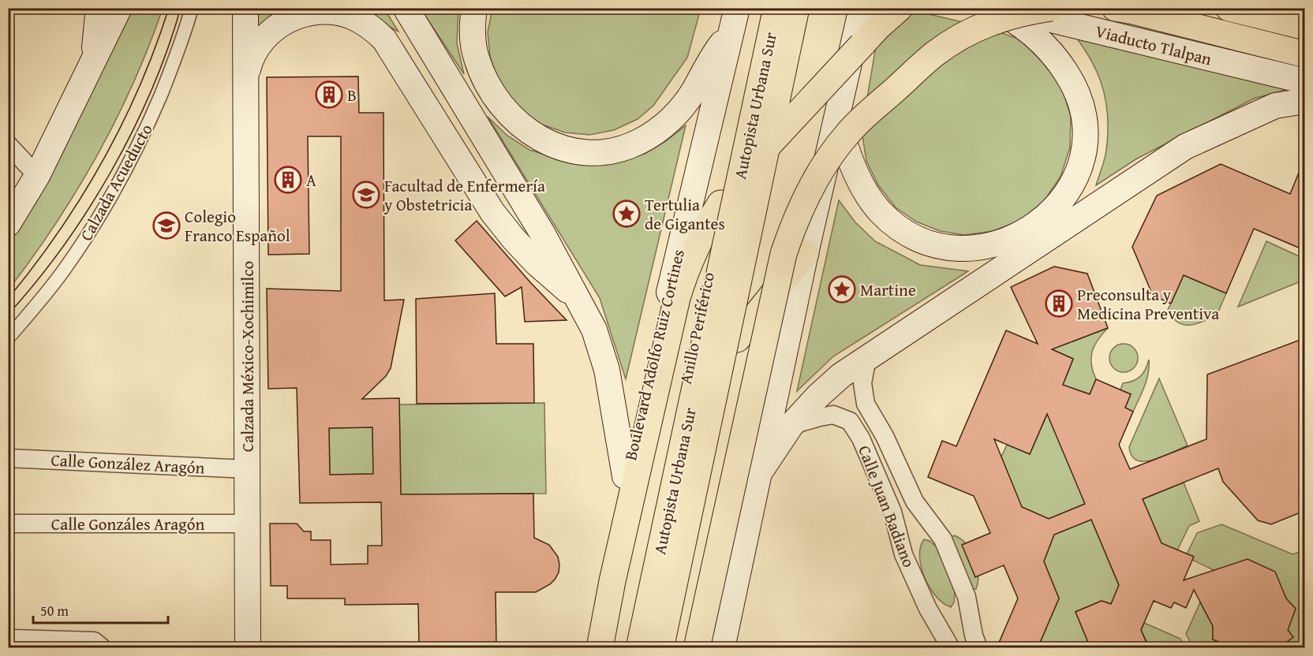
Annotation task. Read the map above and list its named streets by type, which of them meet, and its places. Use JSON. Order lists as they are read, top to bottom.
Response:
{
  "streets": {
    "highway": ["Autopista Urbana Sur", "Anillo Periférico"],
    "main road": ["Viaducto Tlalpan", "Boulevard Adolfo Ruiz Cortines", "Calzada México-Xochimilco"],
    "street": [
      "Calzada Acueducto",
      "Calle González Aragón",
      "Calle Juan Badiano",
      "Calle Gonzáles Aragón"
    ]
  },
  "crossings": [
    ["Calzada México-Xochimilco", "Calle González Aragón"],
    ["Calzada México-Xochimilco", "Calle Gonzáles Aragón"]
  ],
  "places": {
    "building": ["B", "A", "Preconsulta y Medicina Preventiva"],
    "school or university": ["Facultad de Enfermería y Obstetricia", "Colegio Franco Español"],
    "place": ["Tertulia de Gigantes", "Martine"]
  },
  "scale_bar": "50 m"
}
